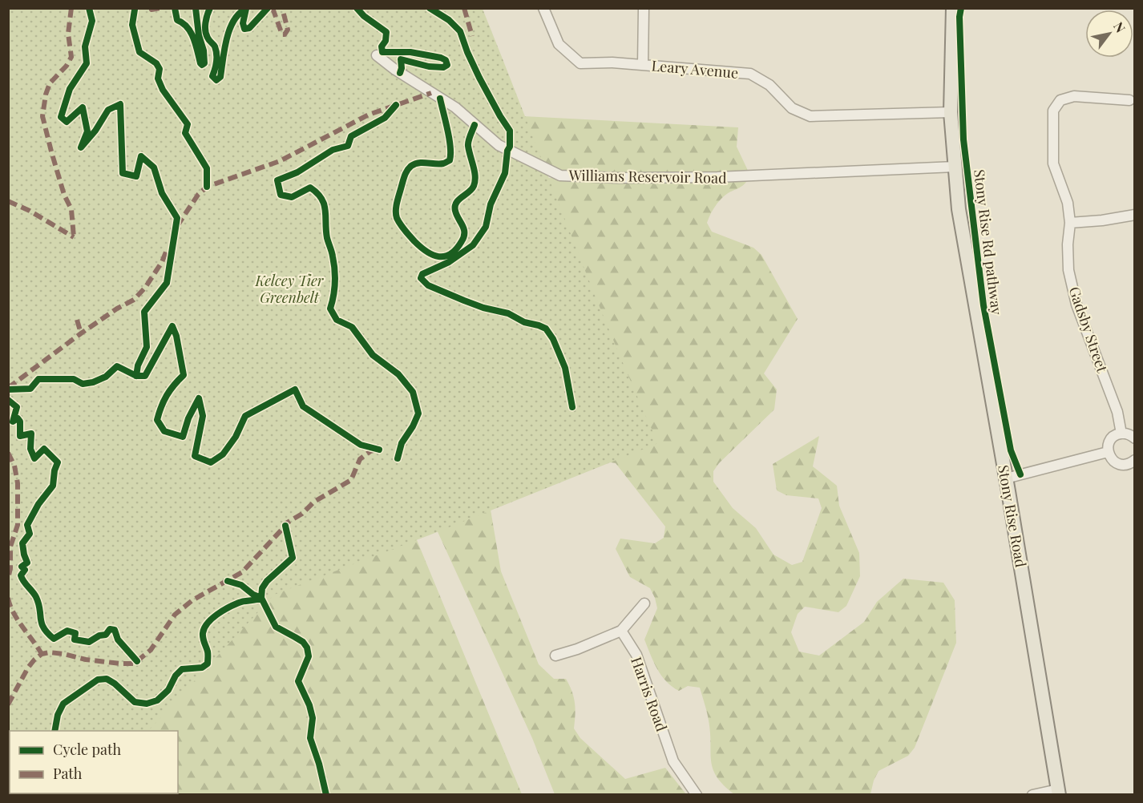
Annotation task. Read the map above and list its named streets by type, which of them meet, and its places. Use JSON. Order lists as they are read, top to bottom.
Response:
{
  "streets": {
    "main road": ["Stony Rise Road"],
    "street": [
      "Leary Avenue",
      "Williams Reservoir Road",
      "Gadsby Street",
      "Harris Road"
    ],
    "cycle path": ["Stony Rise Rd pathway"]
  },
  "crossings": [
    ["Leary Avenue", "Stony Rise Road"],
    ["Williams Reservoir Road", "Stony Rise Road"]
  ],
  "parks": ["Kelcey Tier Greenbelt"],
  "legend": ["Cycle path", "Path"],
  "north": "top right"
}
